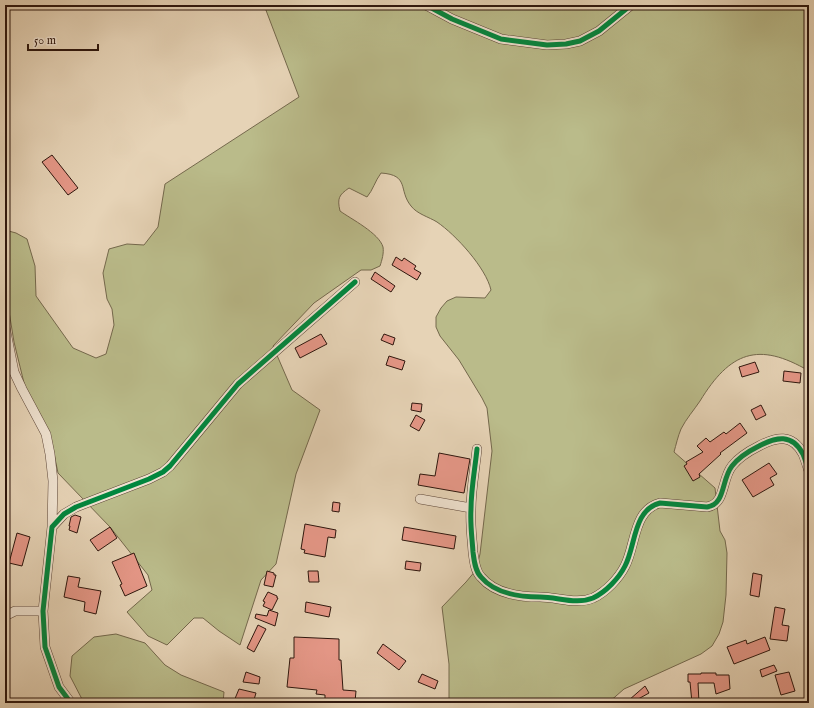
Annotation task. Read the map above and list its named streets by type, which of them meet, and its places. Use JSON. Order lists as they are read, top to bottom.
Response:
{
  "scale_bar": "50 m"
}
